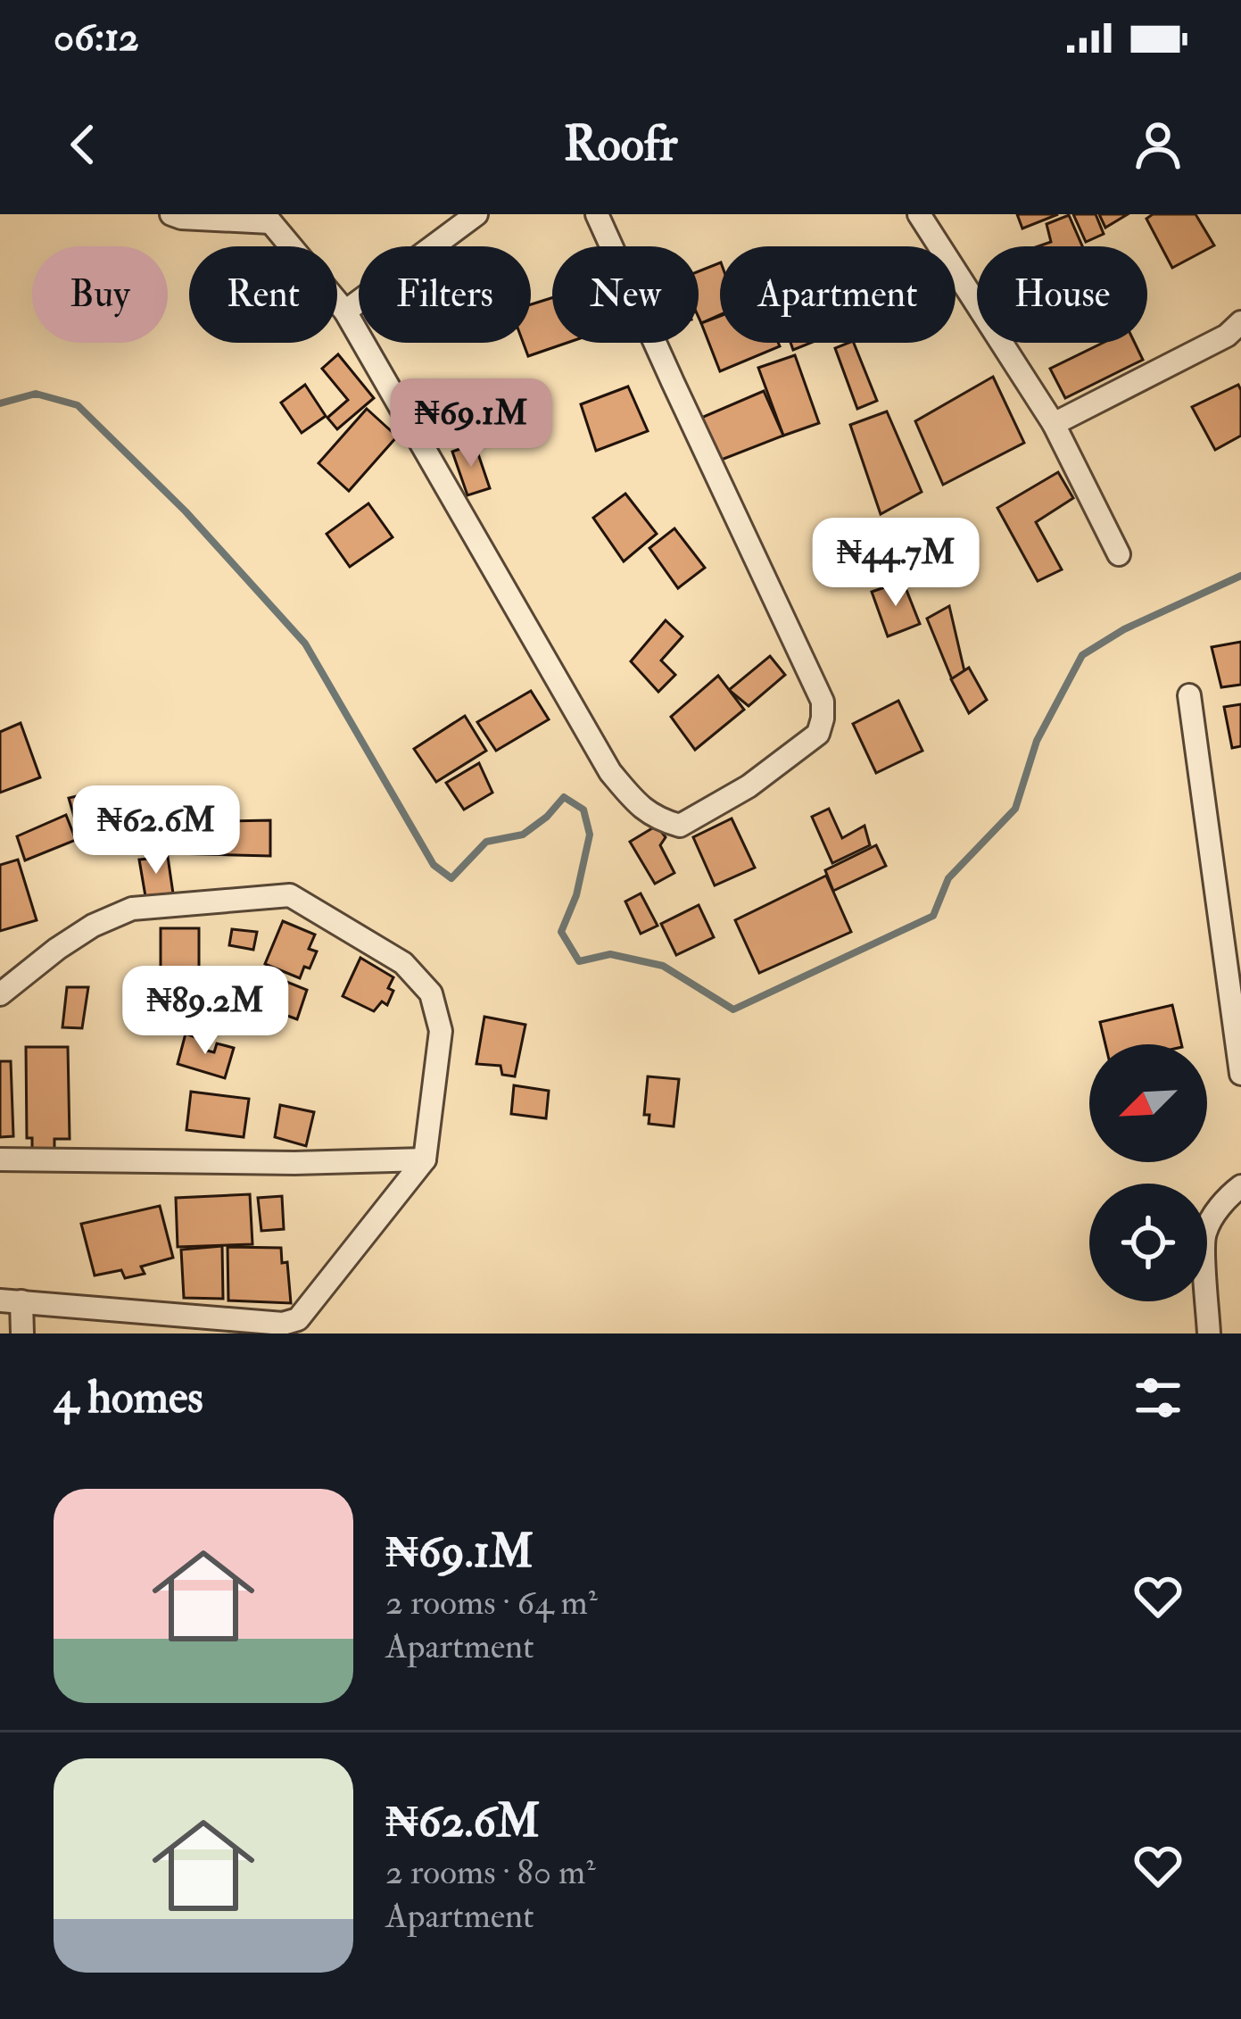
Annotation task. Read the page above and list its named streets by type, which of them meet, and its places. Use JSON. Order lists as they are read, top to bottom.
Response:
{
  "north": "bottom left",
  "page": {
    "status": "06:12",
    "header": "Roofr",
    "chip": [
      "Buy",
      "Rent",
      "Filters",
      "New",
      "Apartment",
      "House"
    ],
    "price": [
      "₦69.1M",
      "₦44.7M",
      "₦62.6M",
      "₦89.2M"
    ],
    "heading": "4 homes",
    "list": [
      {
        "name": "₦69.1M",
        "note": "2 rooms · 64 m² · Apartment"
      },
      {
        "name": "₦62.6M",
        "note": "2 rooms · 80 m² · Apartment"
      }
    ]
  }
}
